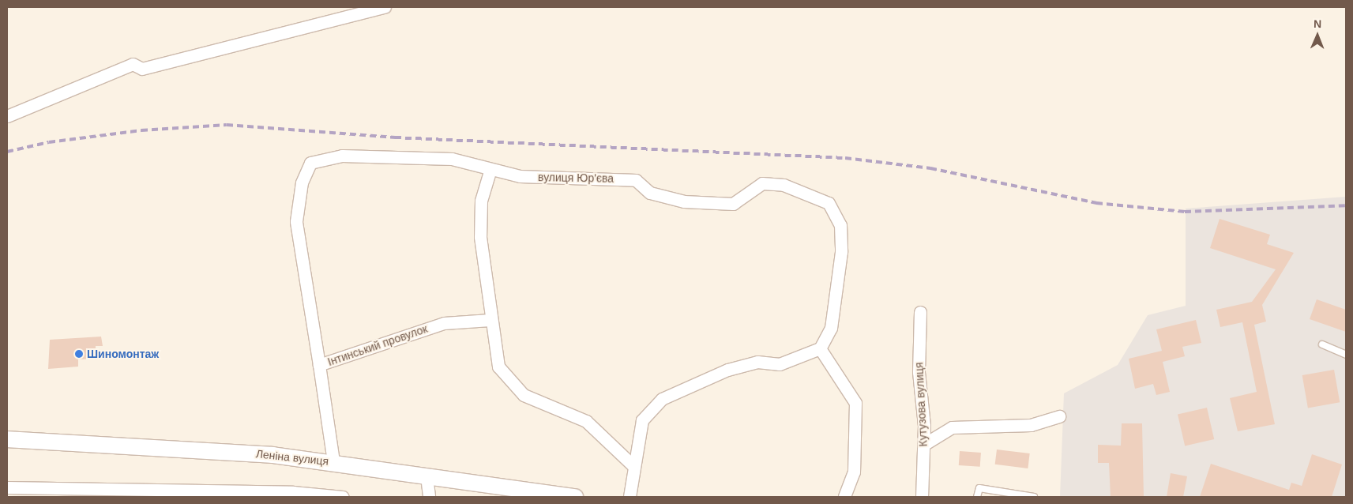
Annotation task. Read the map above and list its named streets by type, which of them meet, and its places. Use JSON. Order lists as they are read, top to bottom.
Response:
{
  "streets": {
    "main road": ["Леніна вулиця"],
    "street": ["вулиця Юр'єва", "Інтинський провулок", "Кутузова вулиця"]
  },
  "crossings": [
    ["вулиця Юр'єва", "Інтинський провулок"]
  ],
  "places": ["Шиномонтаж"],
  "north": "top"
}
